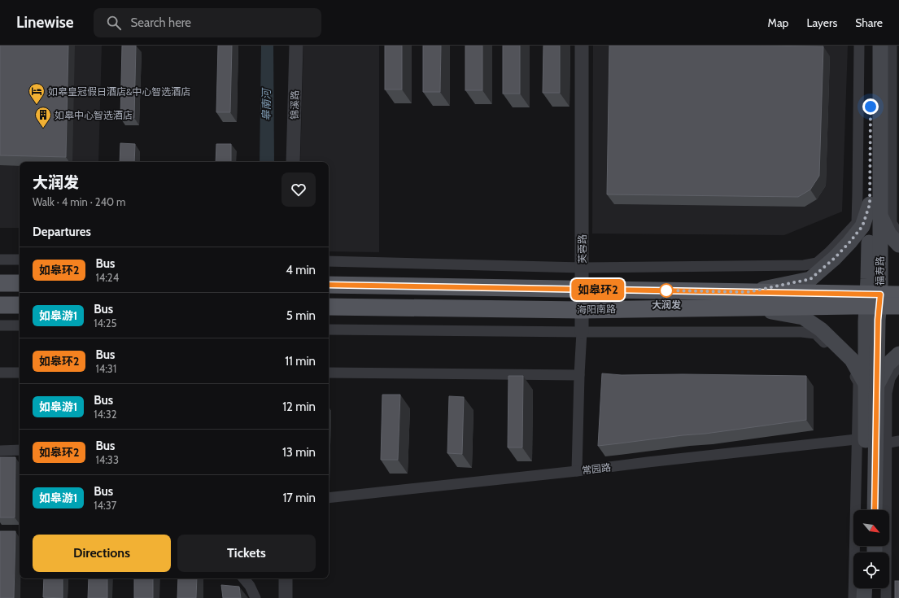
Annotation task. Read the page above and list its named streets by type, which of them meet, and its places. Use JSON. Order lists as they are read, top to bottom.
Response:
{
  "streets": {
    "main road": ["福寿路", "海阳南路"],
    "street": ["锦溪路", "芙蓉路", "常园路"]
  },
  "crossings": [
    ["芙蓉路", "海阳南路"],
    ["芙蓉路", "常园路"],
    ["福寿路", "海阳南路"],
    ["福寿路", "常园路"]
  ],
  "water": ["皋南河"],
  "places": {
    "hotel": ["如皋皇冠假日酒店&中心智选酒店"],
    "building": ["如皋中心智选酒店"],
    "other": ["大润发"]
  },
  "lines": ["bus line 如皋环2"],
  "north": "bottom right",
  "page": {
    "header": "Linewise",
    "search": "Search here",
    "nav": ["Map", "Layers", "Share"],
    "on_map": "如皋环2",
    "heading": [
      ["大润发", "Walk · 4 min · 240 m"],
      "Departures"
    ],
    "list": [
      {
        "mark": "如皋环2",
        "name": "Bus",
        "note": "14:24",
        "value": "4 min"
      },
      {
        "mark": "如皋游1",
        "name": "Bus",
        "note": "14:25",
        "value": "5 min"
      },
      {
        "mark": "如皋环2",
        "name": "Bus",
        "note": "14:31",
        "value": "11 min"
      },
      {
        "mark": "如皋游1",
        "name": "Bus",
        "note": "14:32",
        "value": "12 min"
      },
      {
        "mark": "如皋环2",
        "name": "Bus",
        "note": "14:33",
        "value": "13 min"
      },
      {
        "mark": "如皋游1",
        "name": "Bus",
        "note": "14:37",
        "value": "17 min"
      }
    ],
    "buttons": ["Directions", "Tickets"]
  }
}
